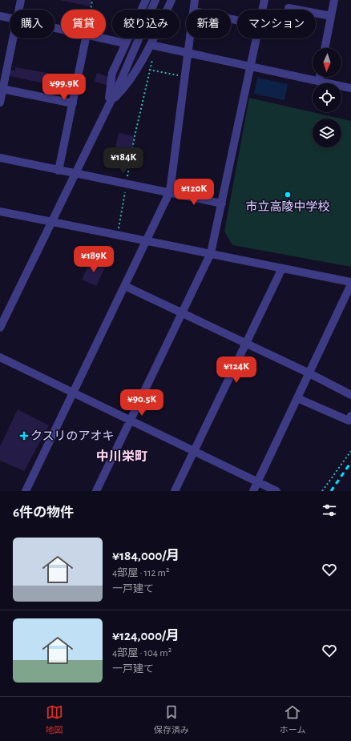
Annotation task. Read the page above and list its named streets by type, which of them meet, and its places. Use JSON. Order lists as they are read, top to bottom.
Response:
{
  "districts": ["中川栄町"],
  "places": {
    "other": ["市立高陵中学校"],
    "health": ["クスリのアオキ"]
  },
  "north": "bottom",
  "page": {
    "chip": [
      "購入",
      "賃貸",
      "絞り込み",
      "新着",
      "マンション"
    ],
    "price": [
      "¥99.9K",
      "¥184K",
      "¥120K",
      "¥189K",
      "¥124K",
      "¥90.5K"
    ],
    "heading": "6件の物件",
    "list": [
      {
        "name": "¥184,000/月",
        "note": "4部屋 · 112 m² · 一戸建て"
      },
      {
        "name": "¥124,000/月",
        "note": "4部屋 · 104 m² · 一戸建て"
      }
    ],
    "tabs": ["地図", "保存済み", "ホーム"]
  }
}
